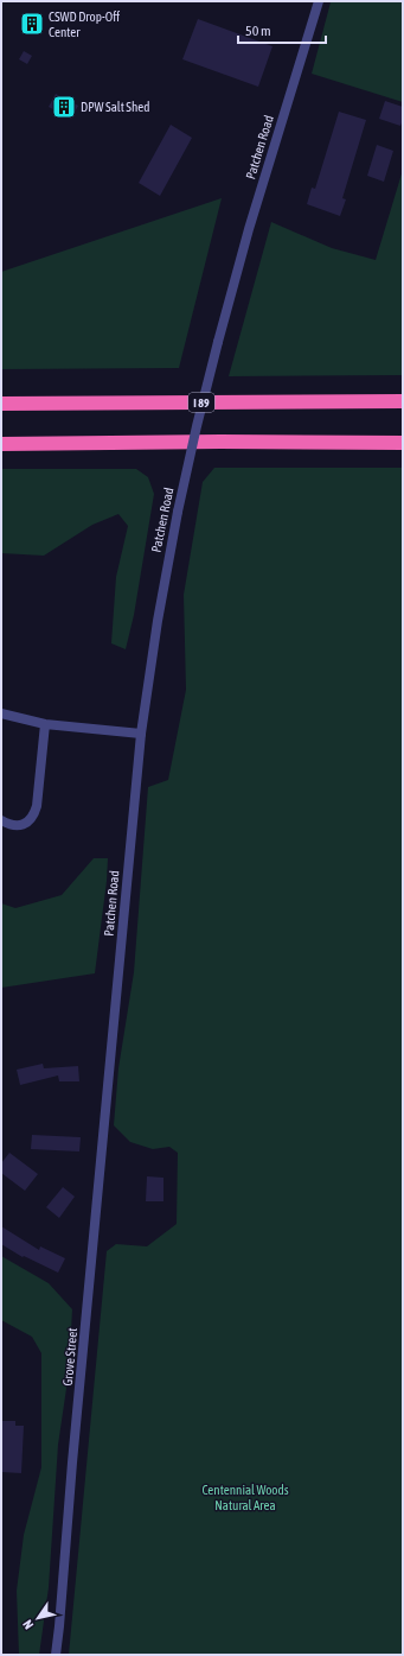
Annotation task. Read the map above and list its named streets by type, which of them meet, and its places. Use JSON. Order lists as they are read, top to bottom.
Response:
{
  "streets": {
    "highway": ["I 89"],
    "street": ["Patchen Road", "Grove Street"]
  },
  "crossings": [
    ["Patchen Road", "Grove Street"]
  ],
  "parks": ["Centennial Woods Natural Area"],
  "places": {
    "building": ["CSWD Drop-Off Center", "DPW Salt Shed"]
  },
  "scale_bar": "50 m",
  "north": "bottom left"
}
